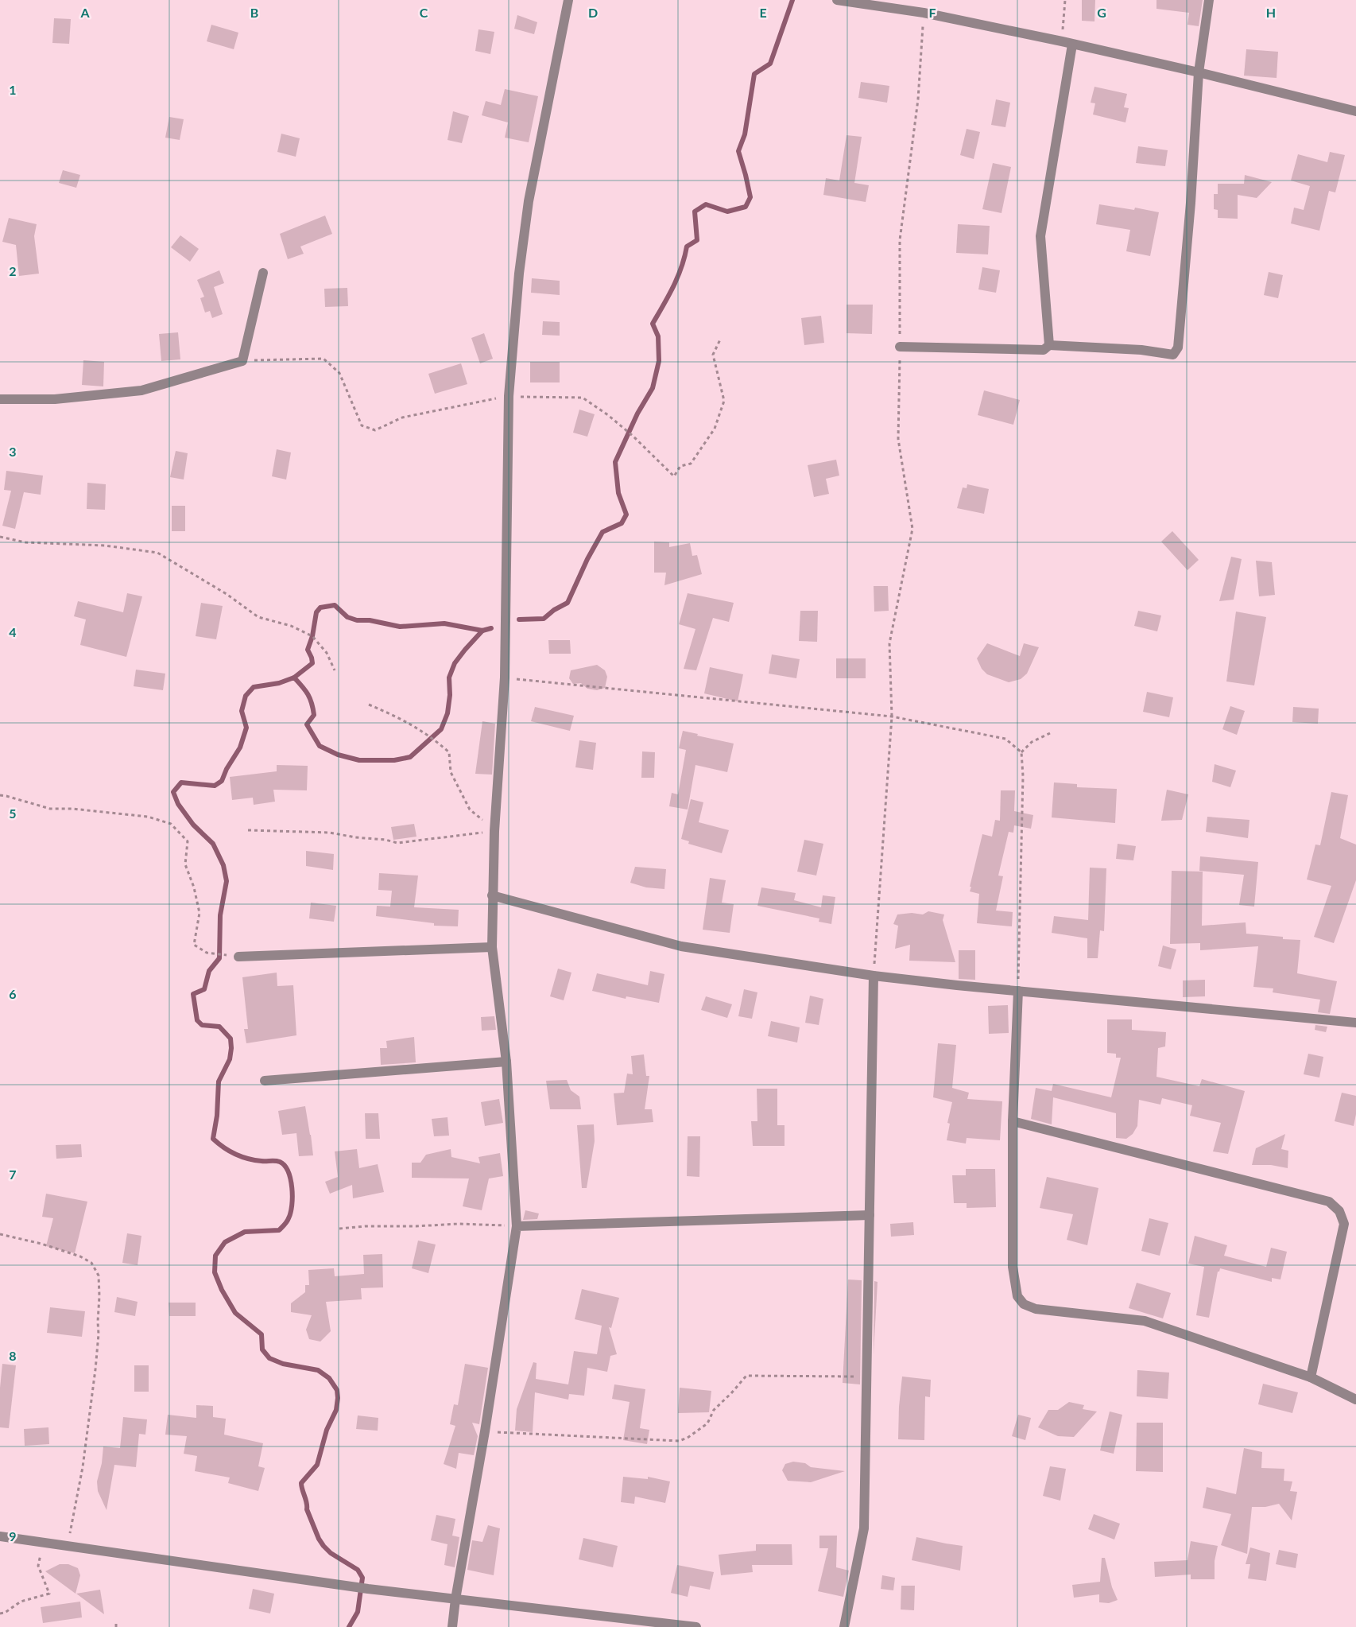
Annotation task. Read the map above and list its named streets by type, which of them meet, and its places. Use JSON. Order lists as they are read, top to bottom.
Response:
{
  "grid": {
    "columns": [
      "A",
      "B",
      "C",
      "D",
      "E",
      "F",
      "G",
      "H"
    ],
    "rows": [
      "1",
      "2",
      "3",
      "4",
      "5",
      "6",
      "7",
      "8",
      "9"
    ]
  }
}
